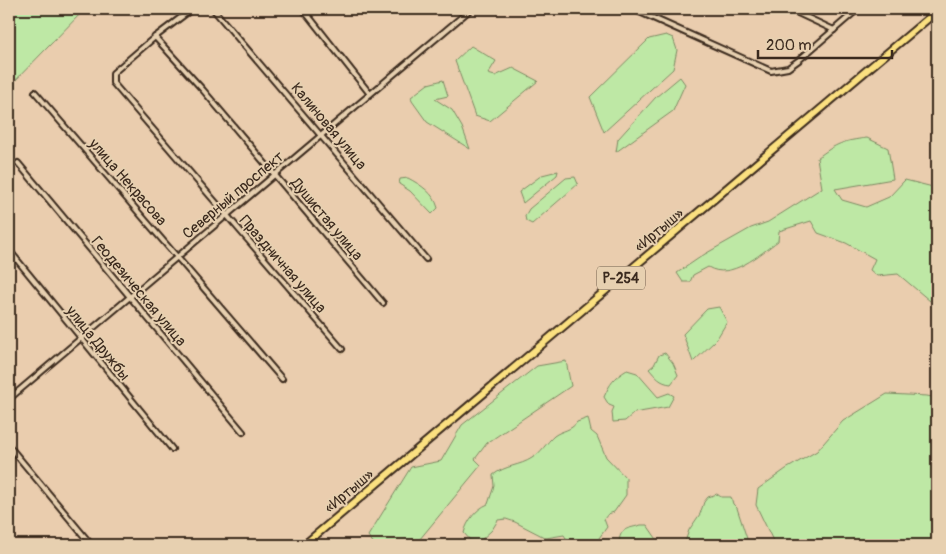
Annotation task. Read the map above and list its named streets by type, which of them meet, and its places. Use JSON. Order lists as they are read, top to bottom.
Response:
{
  "streets": {
    "highway": ["«Иртыш»", "Р-254"],
    "street": [
      "Калиновая улица",
      "улица Некрасова",
      "Северный проспект",
      "Душистая улица",
      "Праздничная улица",
      "Геодезическая улица",
      "улица Дружбы"
    ]
  },
  "crossings": [
    ["Калиновая улица", "Северный проспект"],
    ["улица Некрасова", "Северный проспект"],
    ["Северный проспект", "Душистая улица"],
    ["Северный проспект", "Праздничная улица"],
    ["Северный проспект", "Геодезическая улица"],
    ["Северный проспект", "улица Дружбы"],
    ["Душистая улица", "Праздничная улица"]
  ],
  "scale_bar": "200 m"
}
